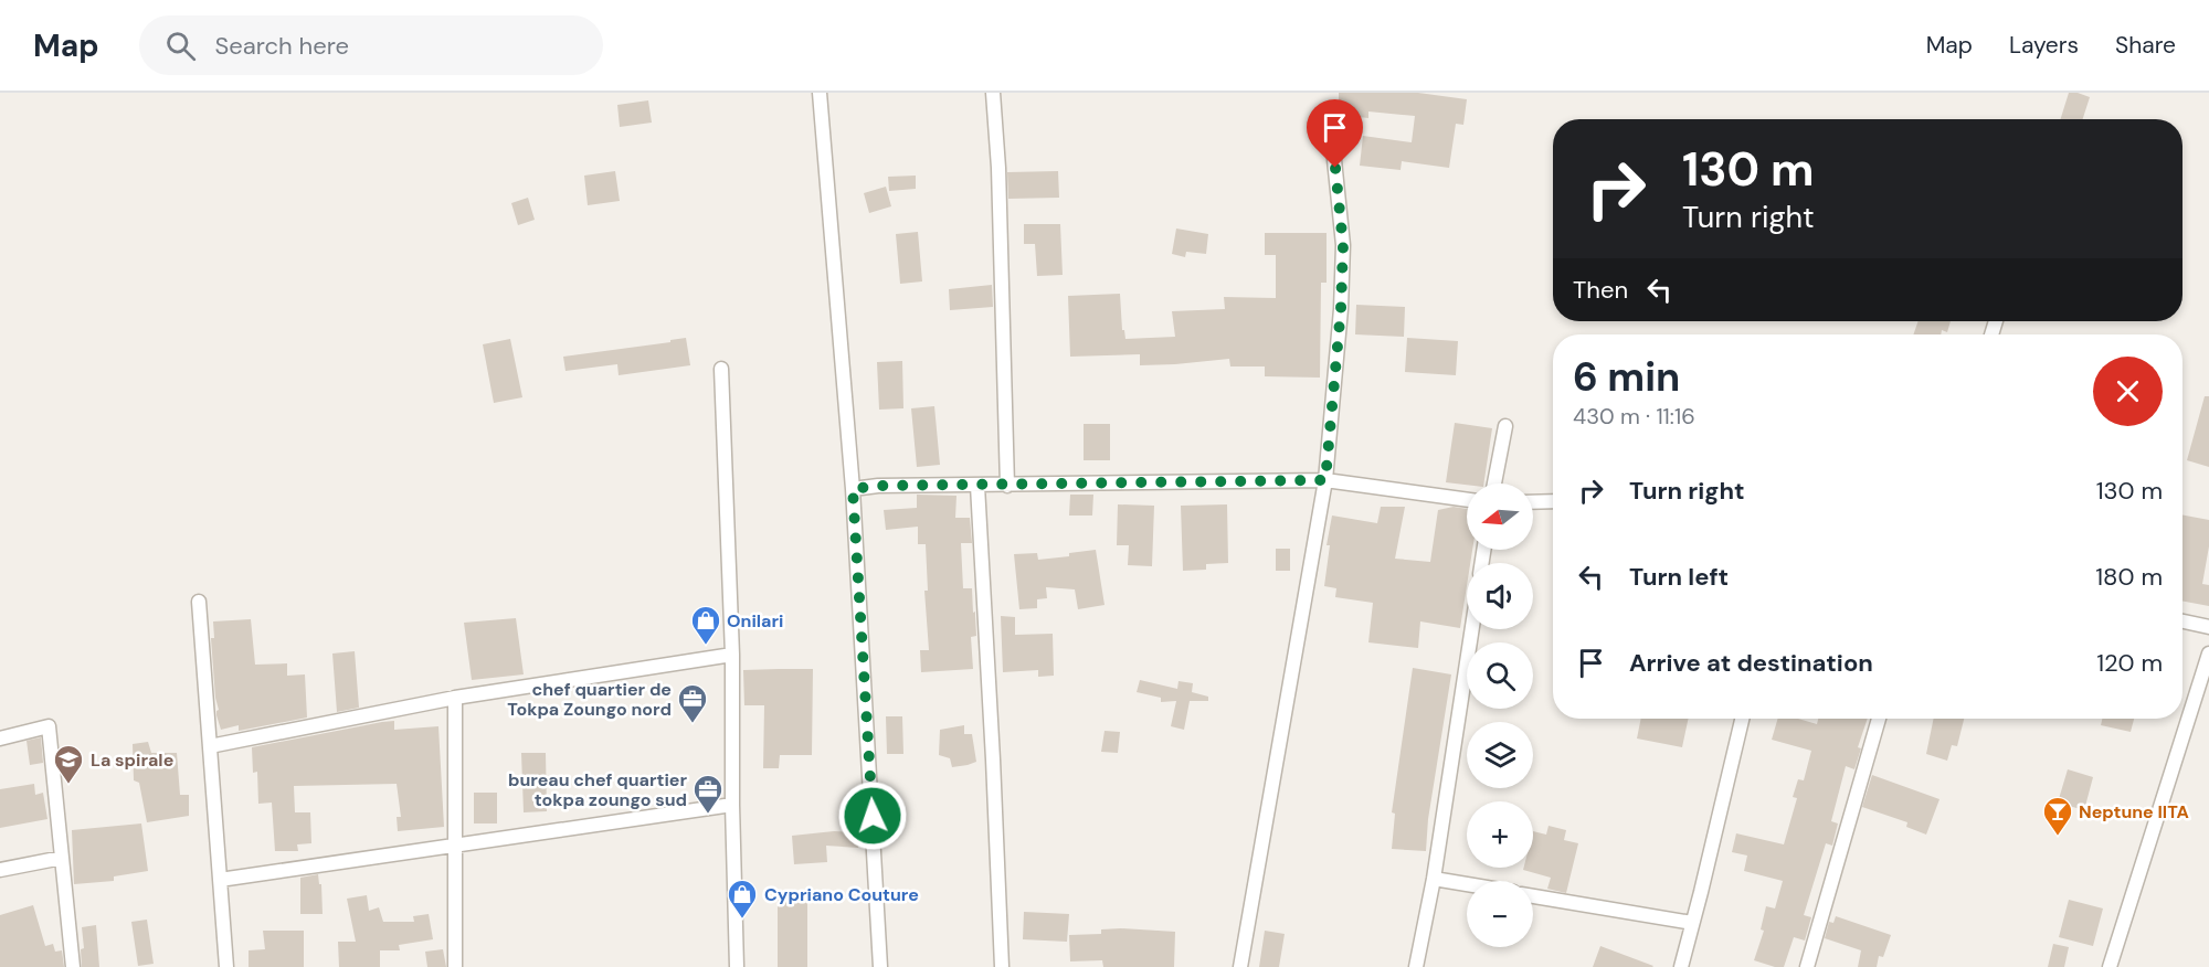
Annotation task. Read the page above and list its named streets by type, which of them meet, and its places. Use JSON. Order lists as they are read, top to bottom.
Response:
{
  "places": {
    "shop": ["Onilari", "Cypriano Couture"],
    "office": ["chef quartier de Tokpa Zoungo nord", "bureau chef quartier tokpa zoungo sud"],
    "school or university": ["La spirale"],
    "bar": ["Neptune IITA"]
  },
  "north": "left",
  "page": {
    "header": "Map",
    "search": "Search here",
    "nav": ["Map", "Layers", "Share"],
    "turn": ["130 m", "Turn right"],
    "then": "Then",
    "heading": ["6 min", "430 m · 11:16"],
    "list": [
      {
        "name": "Turn right",
        "value": "130 m"
      },
      {
        "name": "Turn left",
        "value": "180 m"
      },
      {
        "name": "Arrive at destination",
        "value": "120 m"
      }
    ],
    "map_buttons": ["+", "−"]
  }
}
